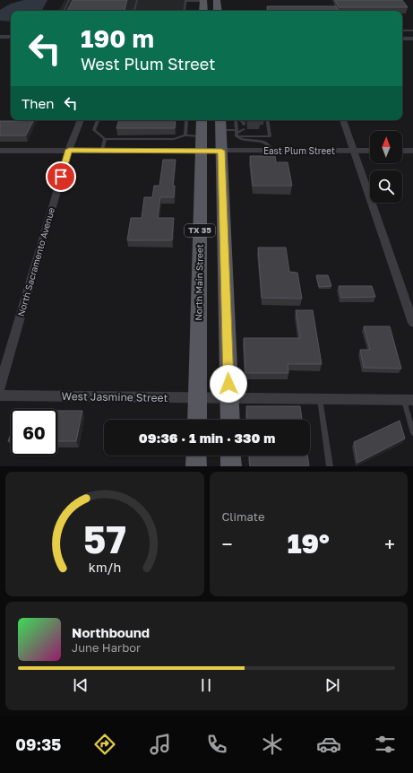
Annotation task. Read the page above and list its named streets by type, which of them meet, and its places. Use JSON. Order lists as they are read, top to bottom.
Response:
{
  "streets": {
    "main road": ["TX 35", "North Main Street"],
    "street": ["East Plum Street", "North Sacramento Avenue", "West Jasmine Street"]
  },
  "crossings": [
    ["East Plum Street", "TX 35"],
    ["TX 35", "West Jasmine Street"],
    ["North Main Street", "West Jasmine Street"]
  ],
  "north": "top",
  "page": {
    "turn": ["190 m", "West Plum Street"],
    "then": "Then",
    "limit": "60",
    "trip": "09:36 · 1 min · 330 m",
    "tile": "Climate",
    "heat": ["−", "19°", "+"],
    "song": ["Northbound", "June Harbor"],
    "tabs": "09:35",
    "gauge": ["57", "km/h"]
  }
}
